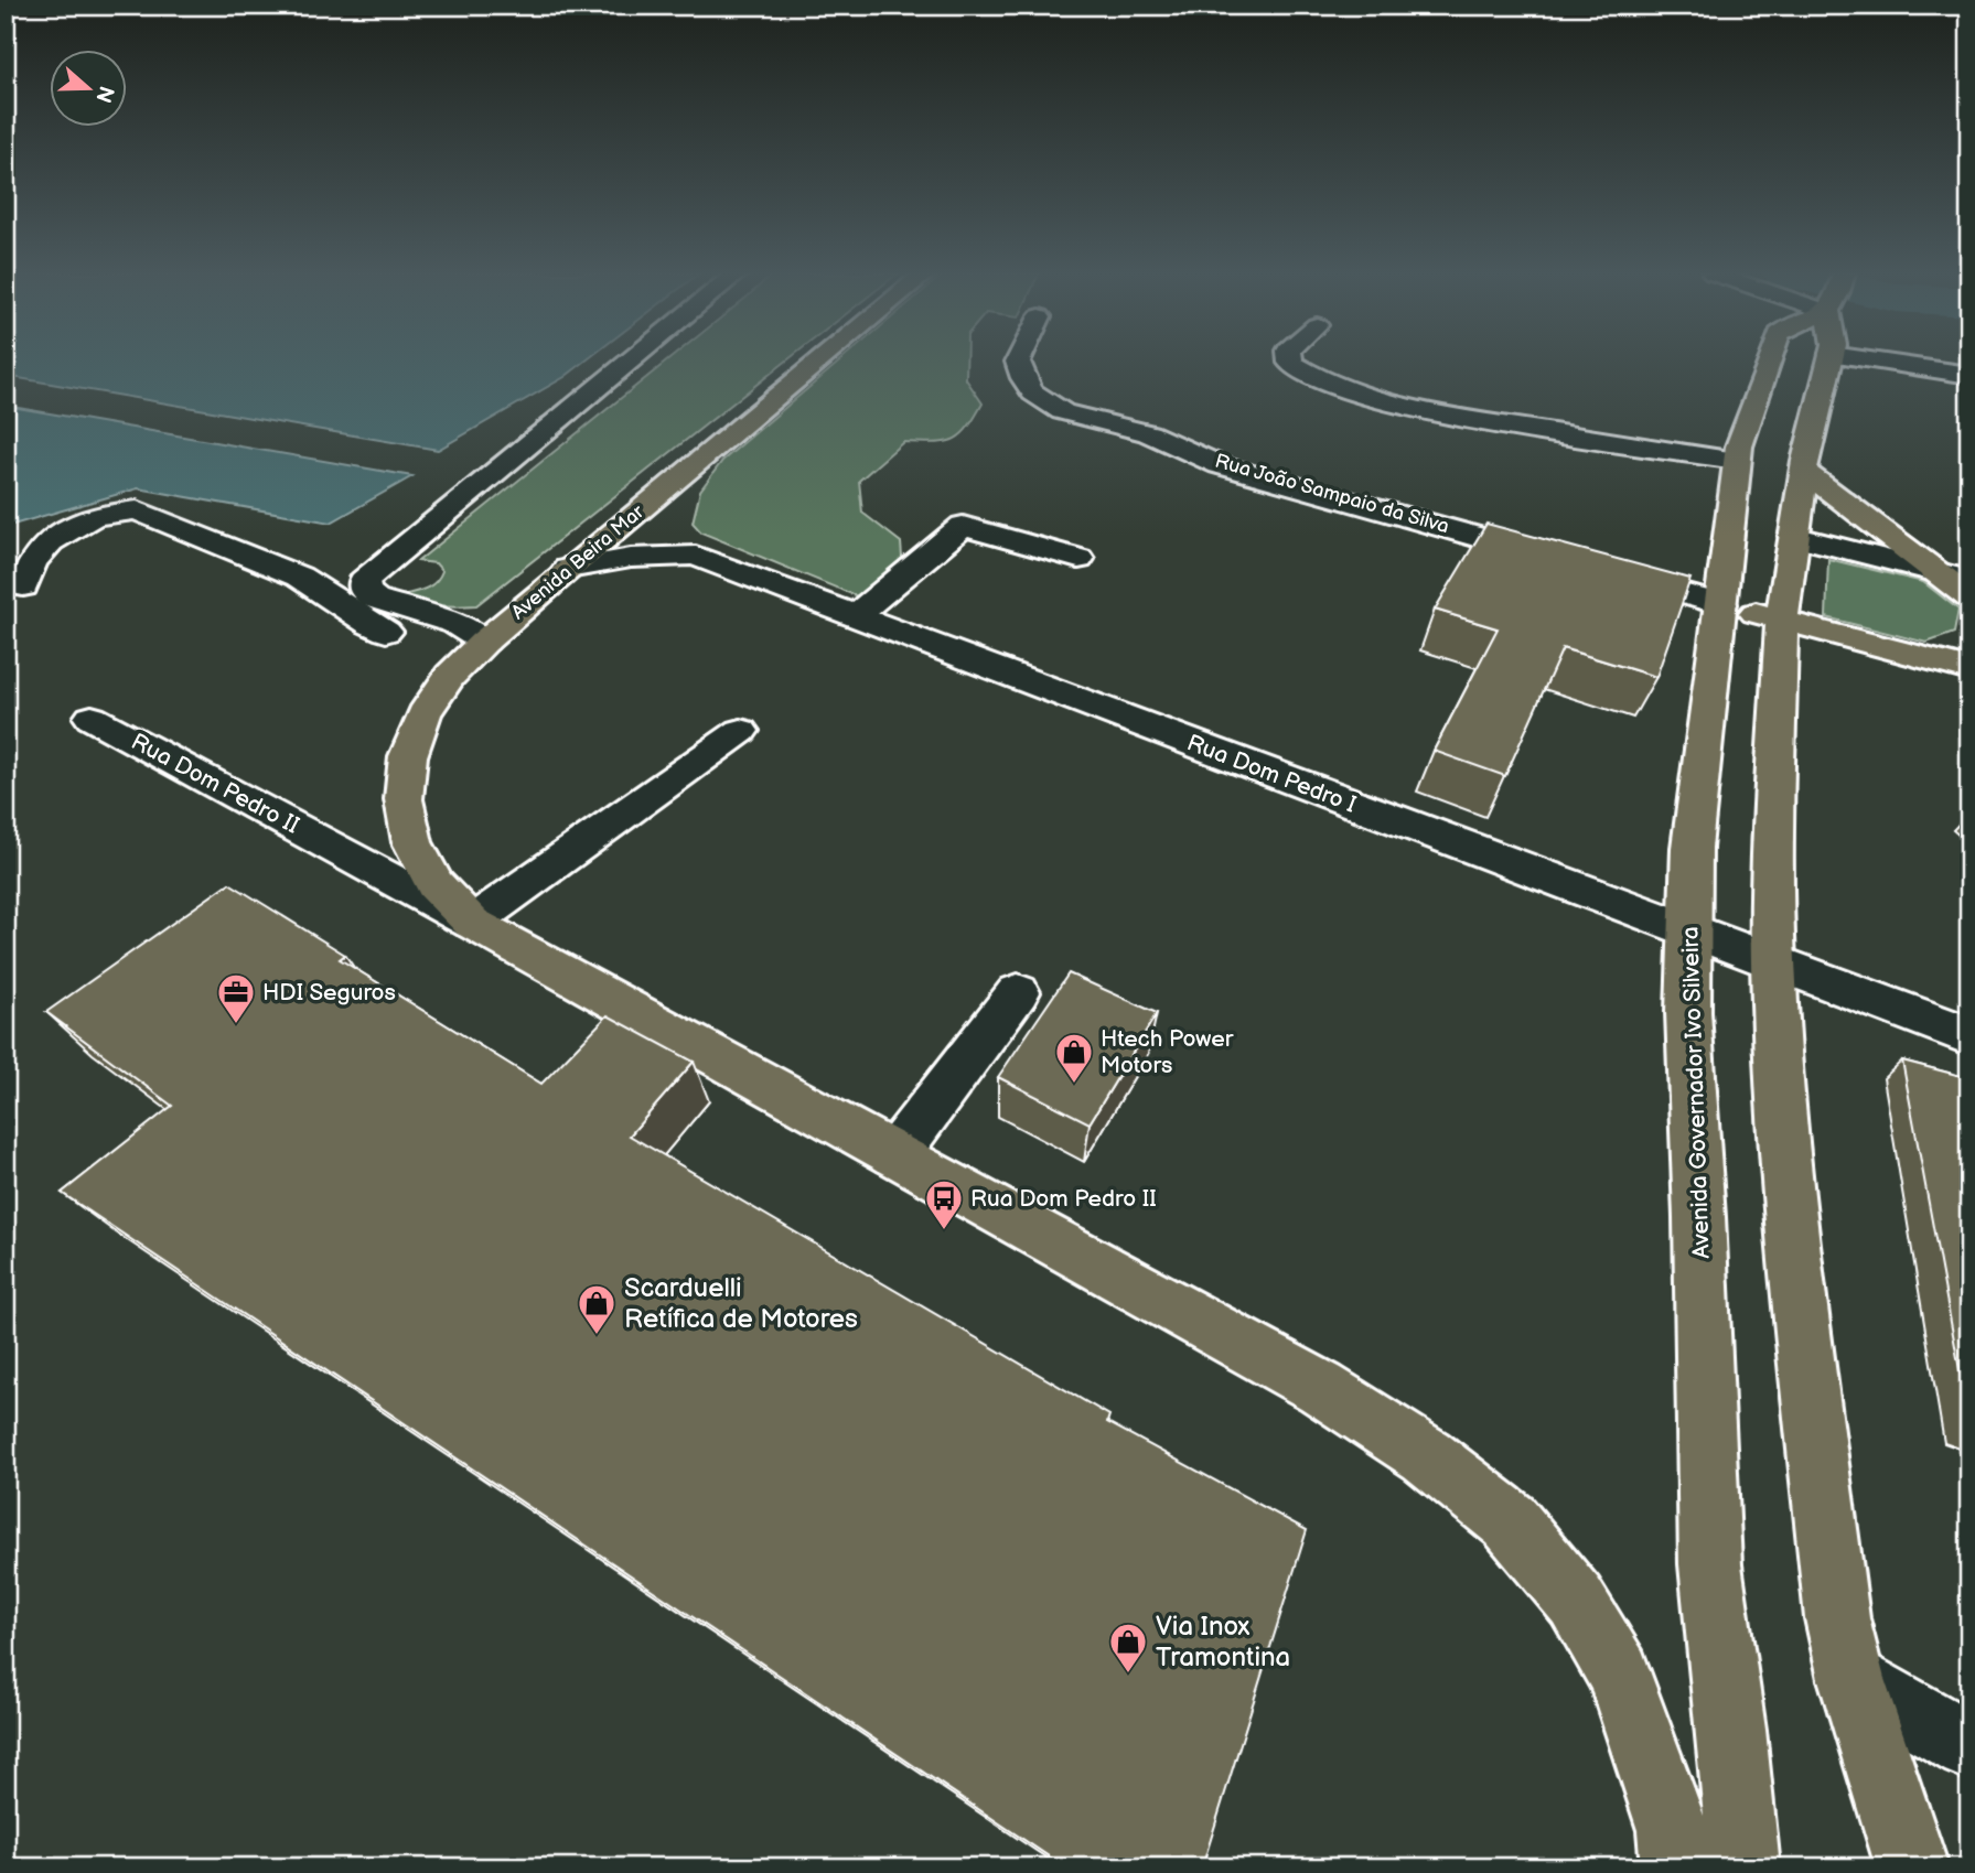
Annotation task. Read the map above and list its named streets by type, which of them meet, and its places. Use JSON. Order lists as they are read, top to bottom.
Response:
{
  "streets": {
    "main road": ["Avenida Beira Mar", "Rua Dom Pedro II", "Avenida Governador Ivo Silveira"],
    "street": ["Rua João Sampaio da Silva", "Rua Dom Pedro I"]
  },
  "crossings": [
    ["Avenida Beira Mar", "Rua Dom Pedro I"],
    ["Avenida Beira Mar", "Rua Dom Pedro II"],
    ["Rua Dom Pedro I", "Avenida Governador Ivo Silveira"]
  ],
  "places": {
    "office": ["HDI Seguros"],
    "shop": ["Htech Power Motors", "Scarduelli Retífica de Motores", "Via Inox Tramontina"],
    "bus stop": ["Rua Dom Pedro II"]
  },
  "north": "right"
}
